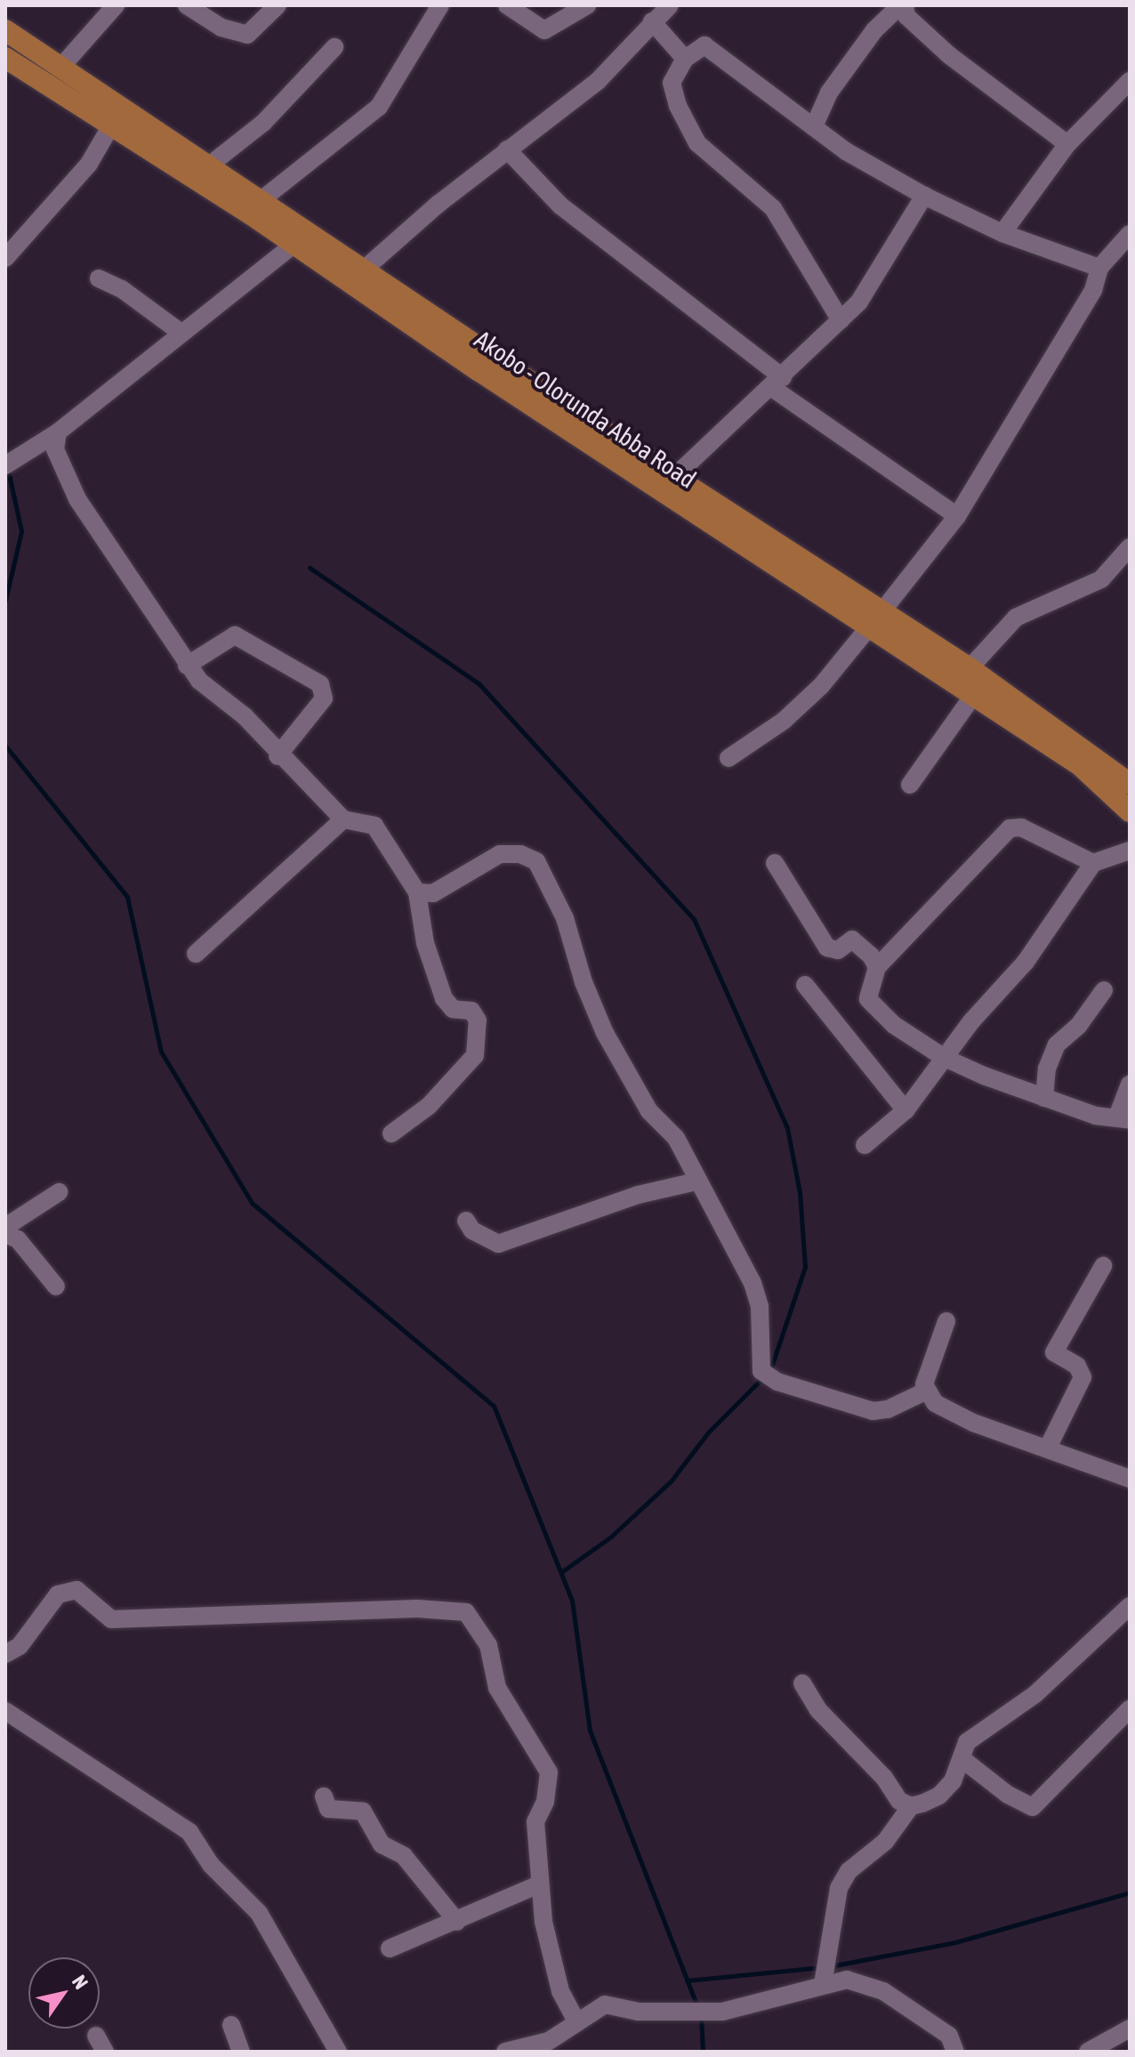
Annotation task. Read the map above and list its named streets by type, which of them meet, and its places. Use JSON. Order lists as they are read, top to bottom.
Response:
{
  "streets": {
    "main road": ["Akobo - Olorunda Abba Road"]
  },
  "north": "top right"
}
